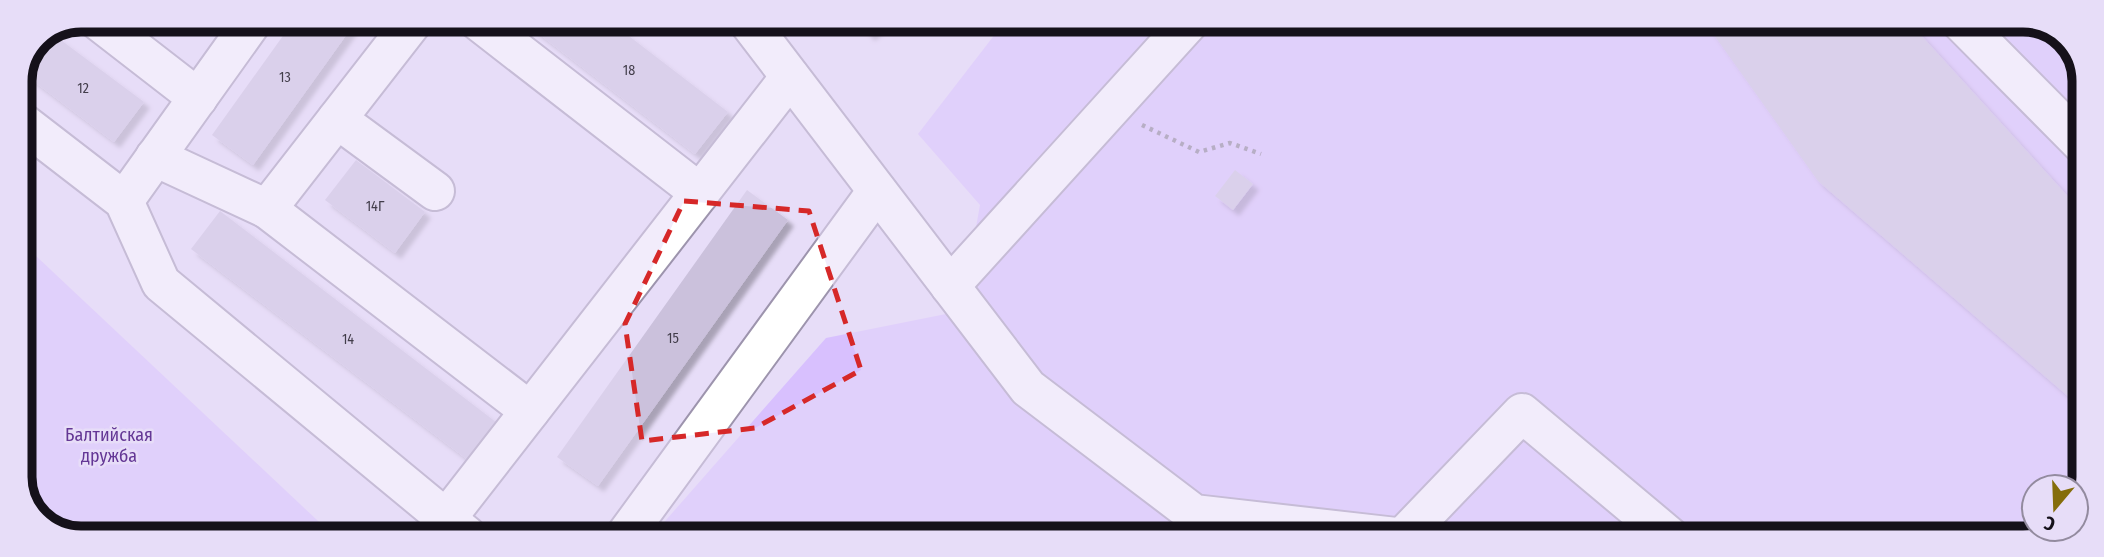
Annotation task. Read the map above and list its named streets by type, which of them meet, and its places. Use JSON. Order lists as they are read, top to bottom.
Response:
{
  "parks": ["Балтийская дружба"],
  "house_numbers": [
    "18",
    "13",
    "12",
    "14Г",
    "15",
    "14"
  ],
  "north": "bottom"
}
